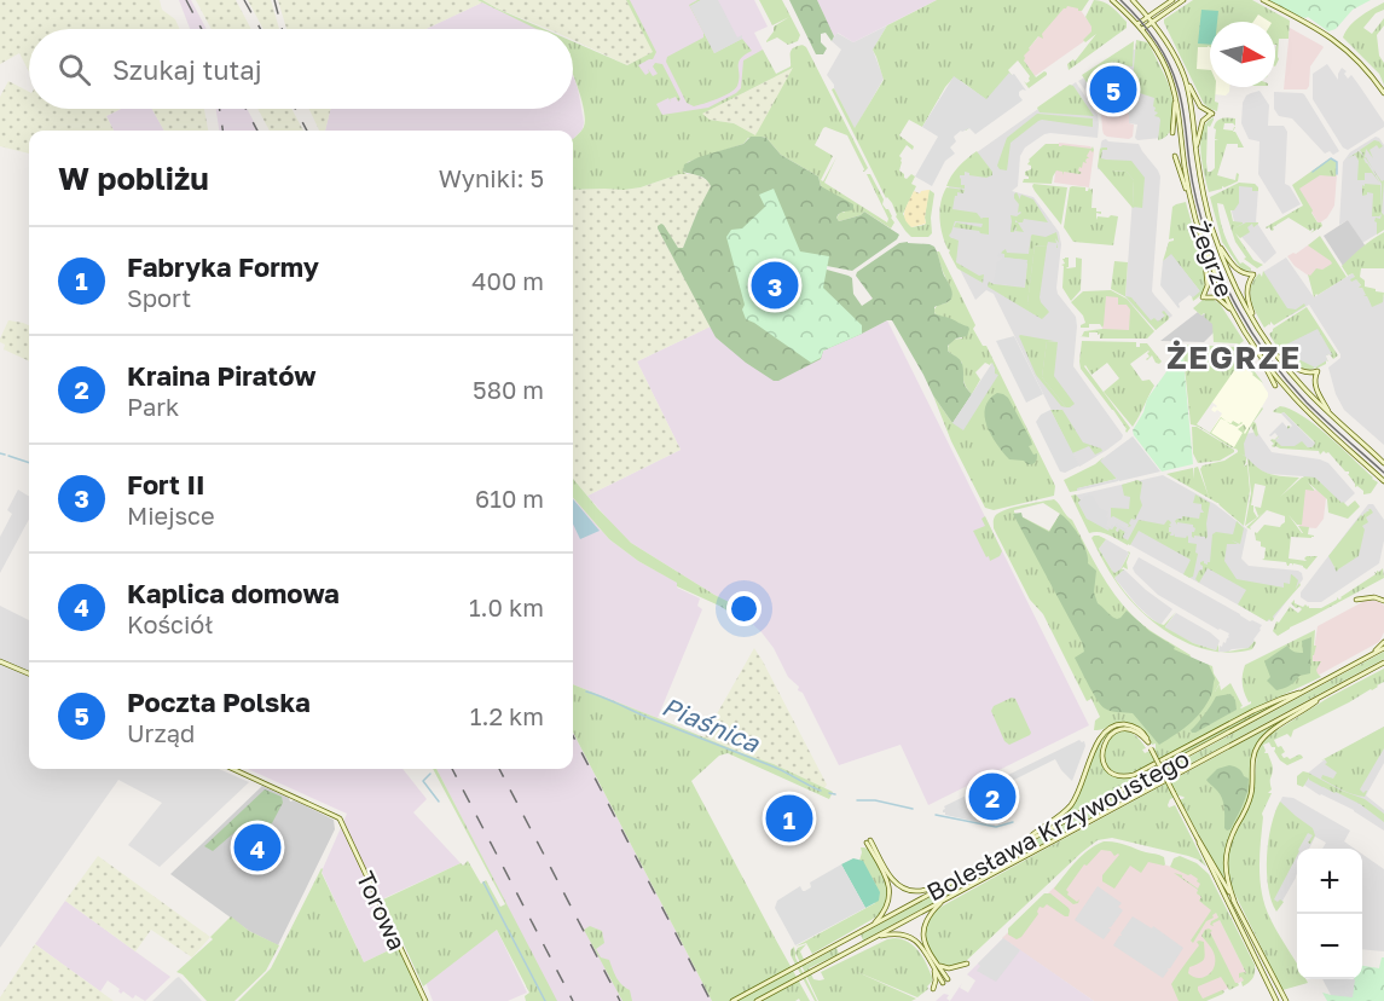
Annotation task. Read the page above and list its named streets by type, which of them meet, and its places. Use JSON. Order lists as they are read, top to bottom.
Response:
{
  "streets": {
    "main road": ["Żegrze", "Bolesława Krzywoustego", "Torowa"]
  },
  "districts": ["ŻEGRZE"],
  "water": ["Piaśnica"],
  "north": "right",
  "page": {
    "search": "Szukaj tutaj",
    "pins": [
      "5",
      "3",
      "2",
      "1",
      "4"
    ],
    "heading": ["W pobliżu", "Wyniki: 5"],
    "list": [
      {
        "mark": "1",
        "name": "Fabryka Formy",
        "note": "Sport",
        "value": "400 m"
      },
      {
        "mark": "2",
        "name": "Kraina Piratów",
        "note": "Park",
        "value": "580 m"
      },
      {
        "mark": "3",
        "name": "Fort II",
        "note": "Miejsce",
        "value": "610 m"
      },
      {
        "mark": "4",
        "name": "Kaplica domowa",
        "note": "Kościół",
        "value": "1.0 km"
      },
      {
        "mark": "5",
        "name": "Poczta Polska",
        "note": "Urząd",
        "value": "1.2 km"
      }
    ],
    "map_buttons": ["+", "−"]
  }
}
